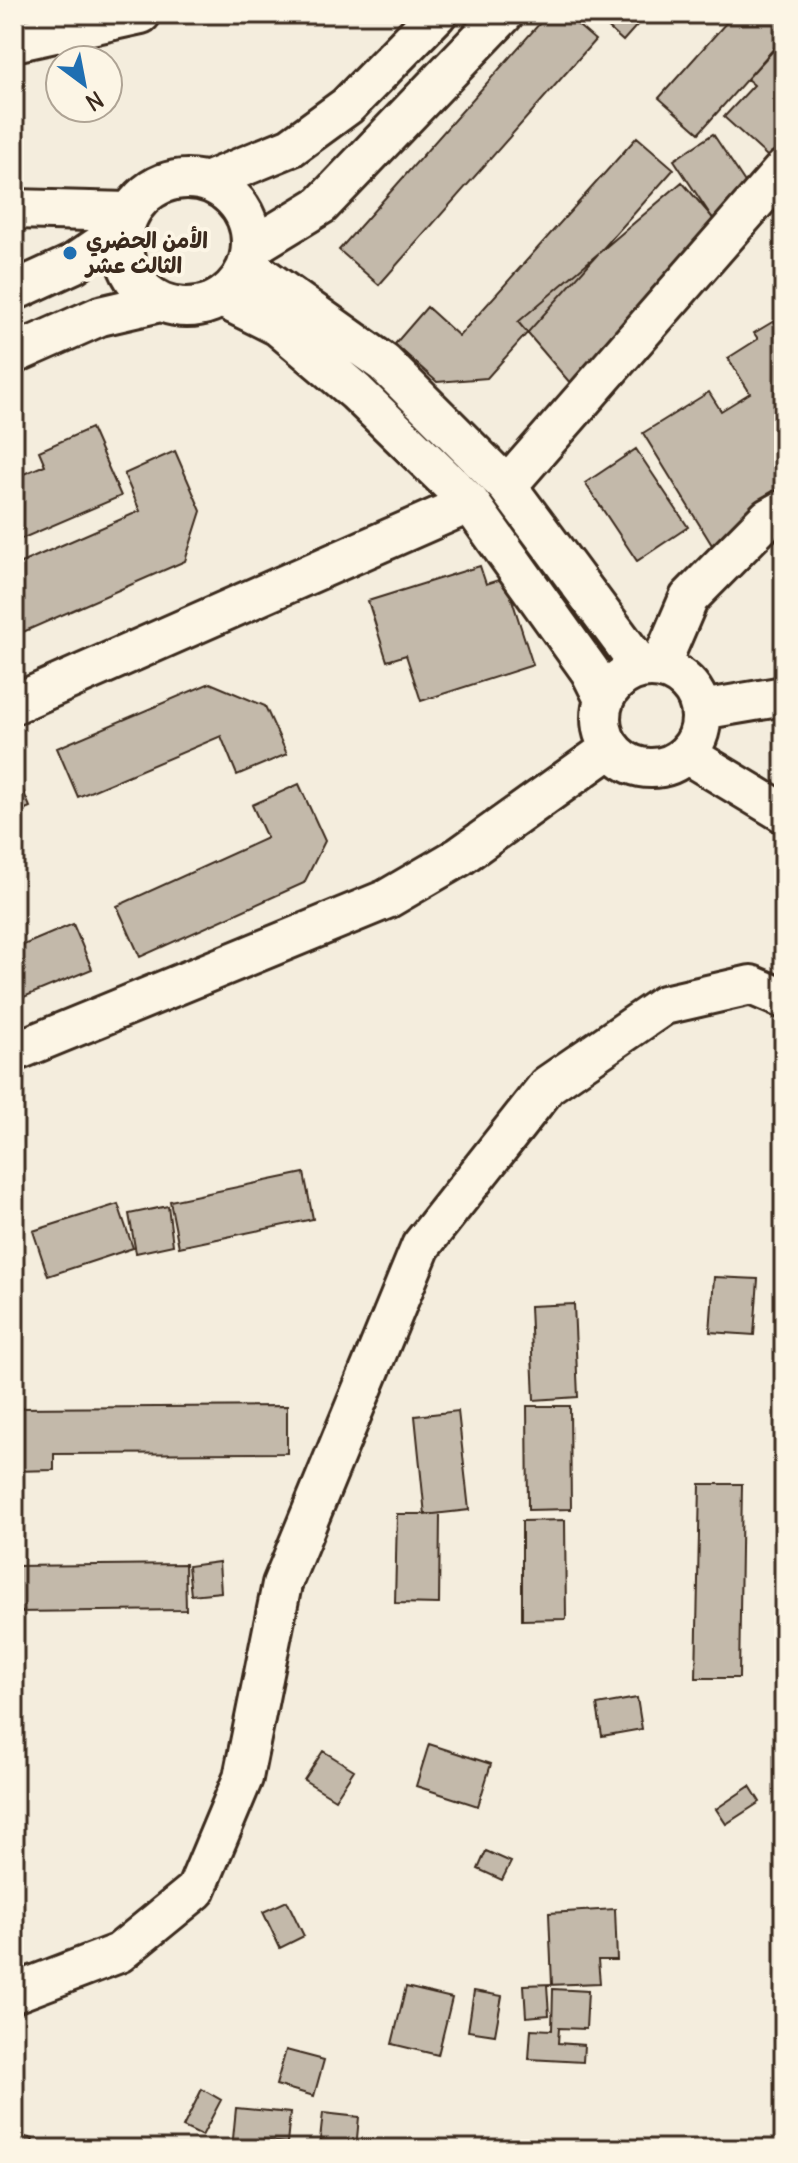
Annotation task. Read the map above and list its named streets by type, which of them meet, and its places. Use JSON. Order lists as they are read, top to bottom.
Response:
{
  "places": ["الأمن الحضري الثالث عشر"],
  "north": "bottom right"
}
